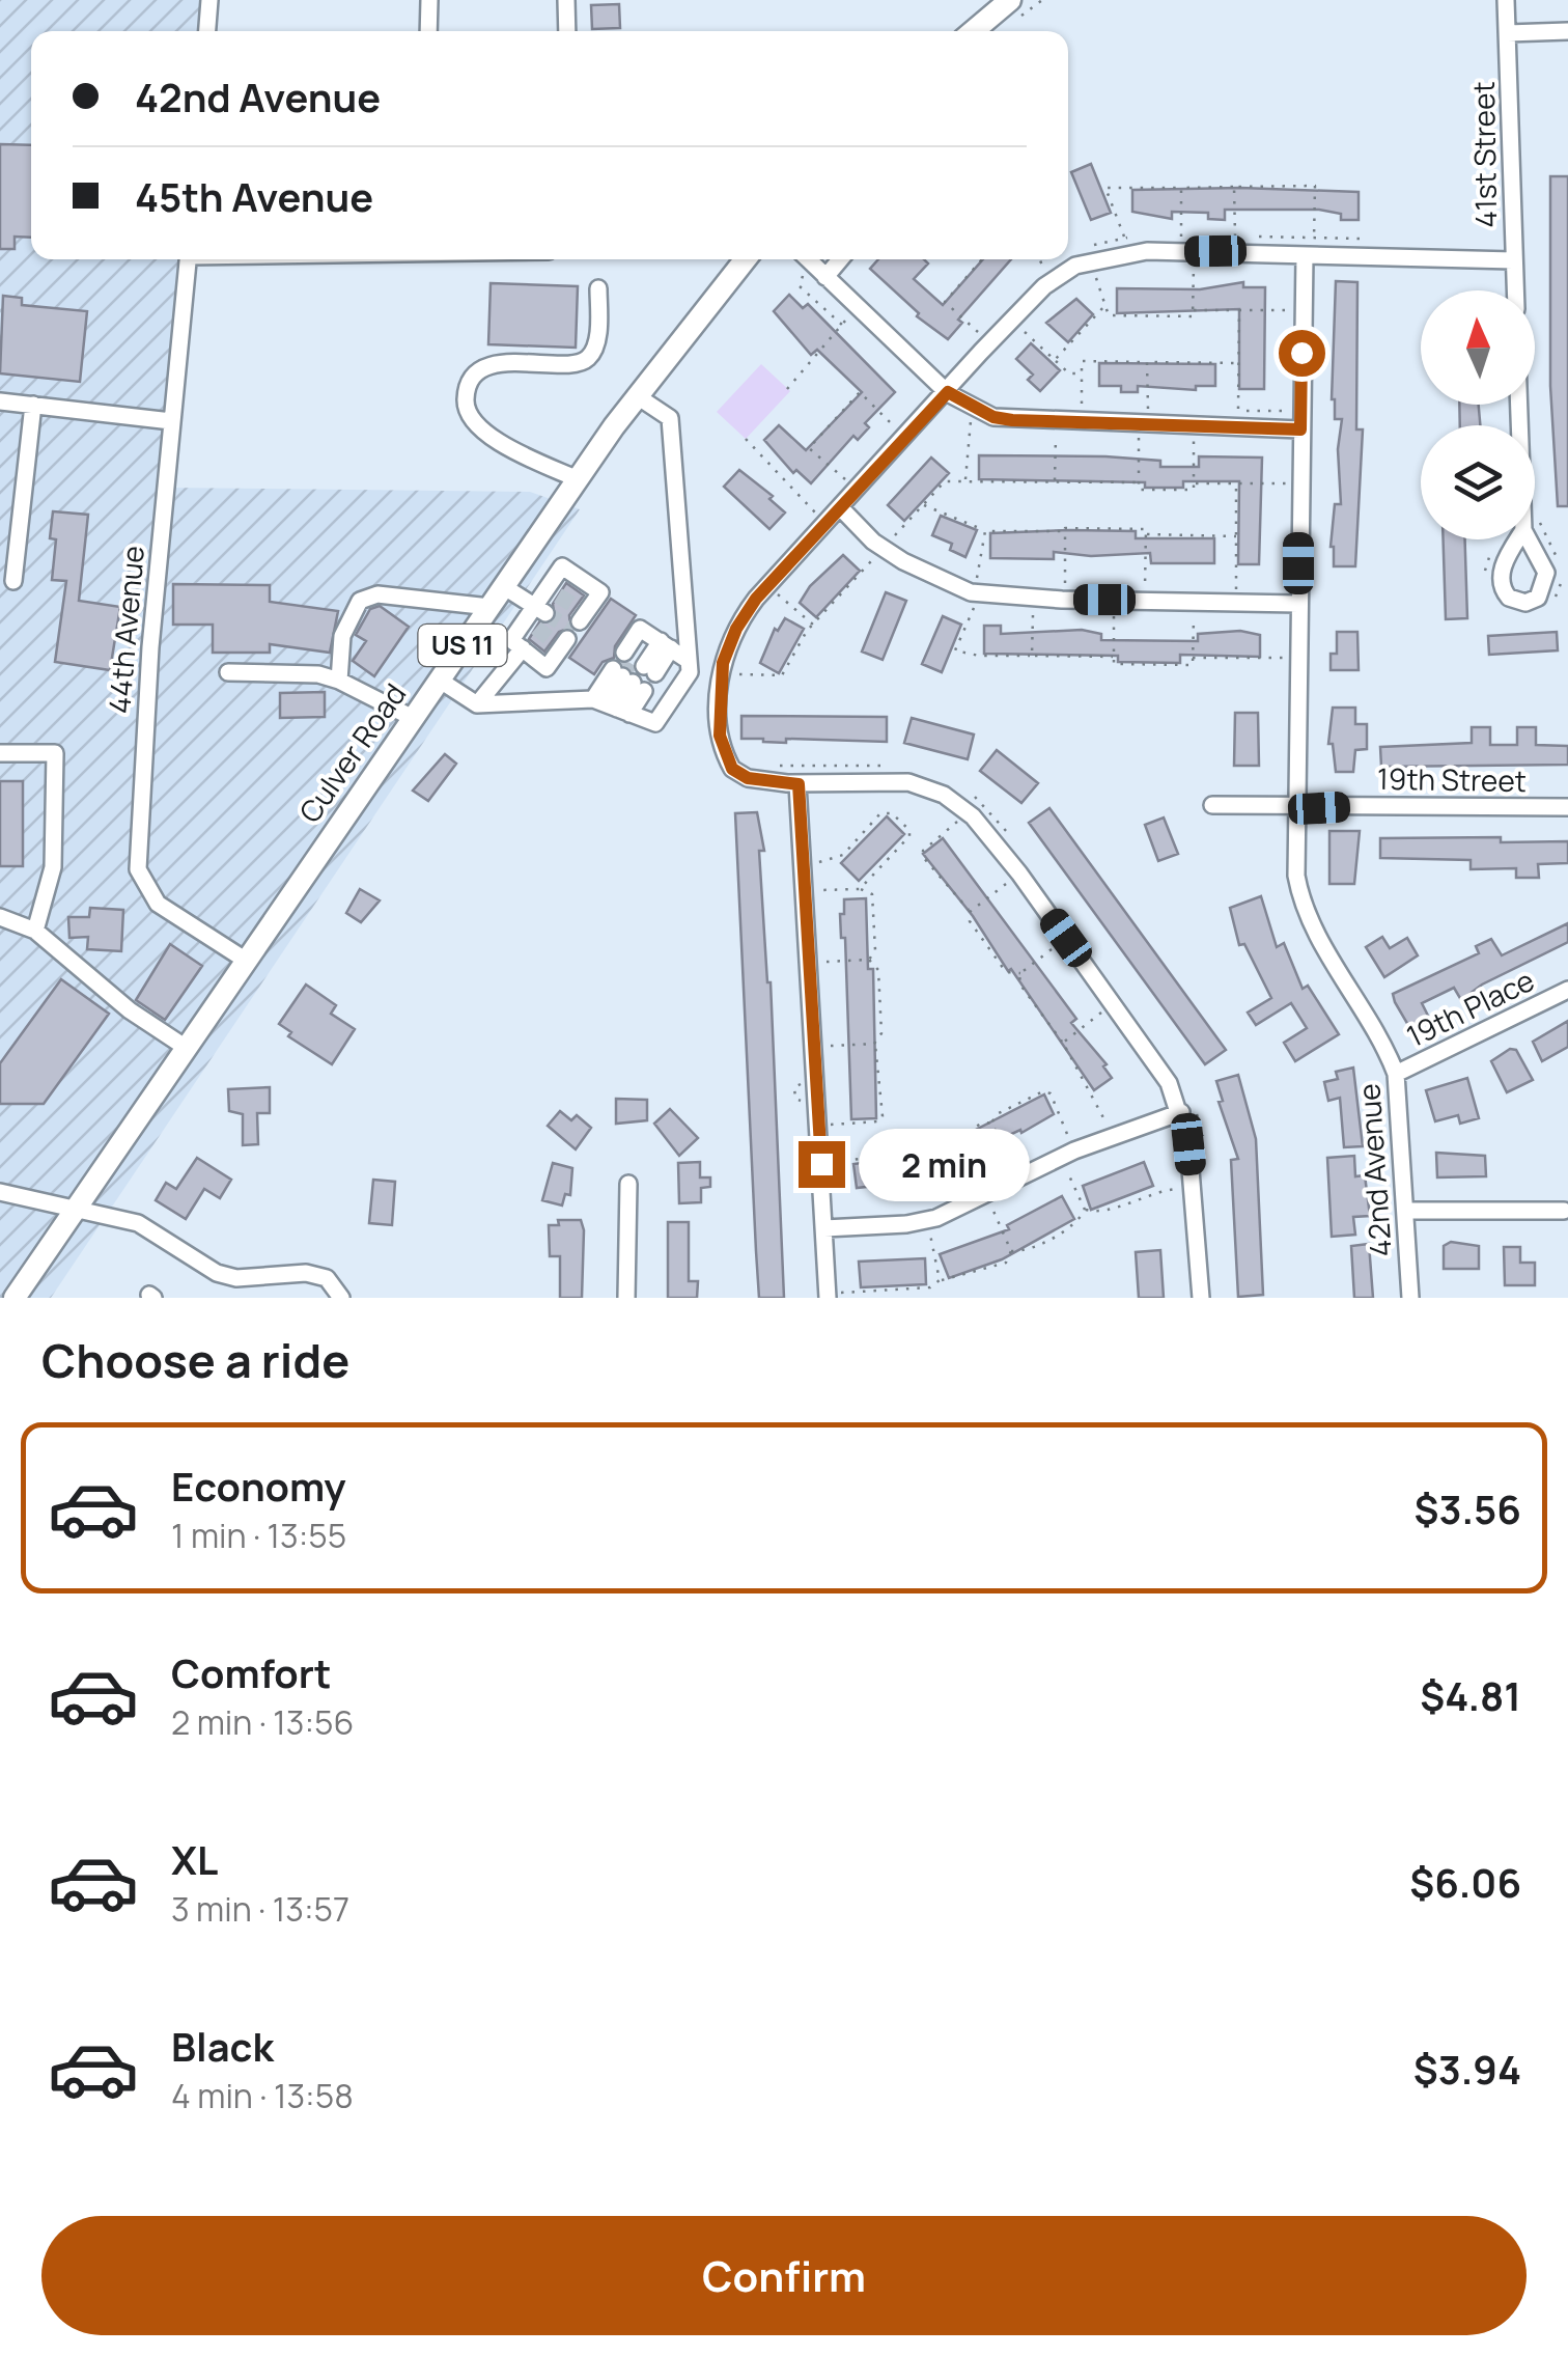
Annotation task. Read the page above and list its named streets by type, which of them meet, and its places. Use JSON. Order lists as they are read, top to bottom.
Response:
{
  "streets": {
    "main road": ["US 11", "Culver Road"],
    "street": [
      "41st Street",
      "44th Avenue",
      "19th Street",
      "19th Place",
      "42nd Avenue"
    ]
  },
  "crossings": [
    ["44th Avenue", "Culver Road"],
    ["19th Street", "42nd Avenue"],
    ["19th Place", "42nd Avenue"]
  ],
  "north": "top",
  "page": {
    "banner": ["42nd Avenue", "45th Avenue"],
    "bubble": "2 min",
    "heading": "Choose a ride",
    "list": [
      {
        "name": "Economy",
        "note": "1 min · 13:55",
        "value": "$3.56"
      },
      {
        "name": "Comfort",
        "note": "2 min · 13:56",
        "value": "$4.81"
      },
      {
        "name": "XL",
        "note": "3 min · 13:57",
        "value": "$6.06"
      },
      {
        "name": "Black",
        "note": "4 min · 13:58",
        "value": "$3.94"
      }
    ],
    "buttons": "Confirm"
  }
}
